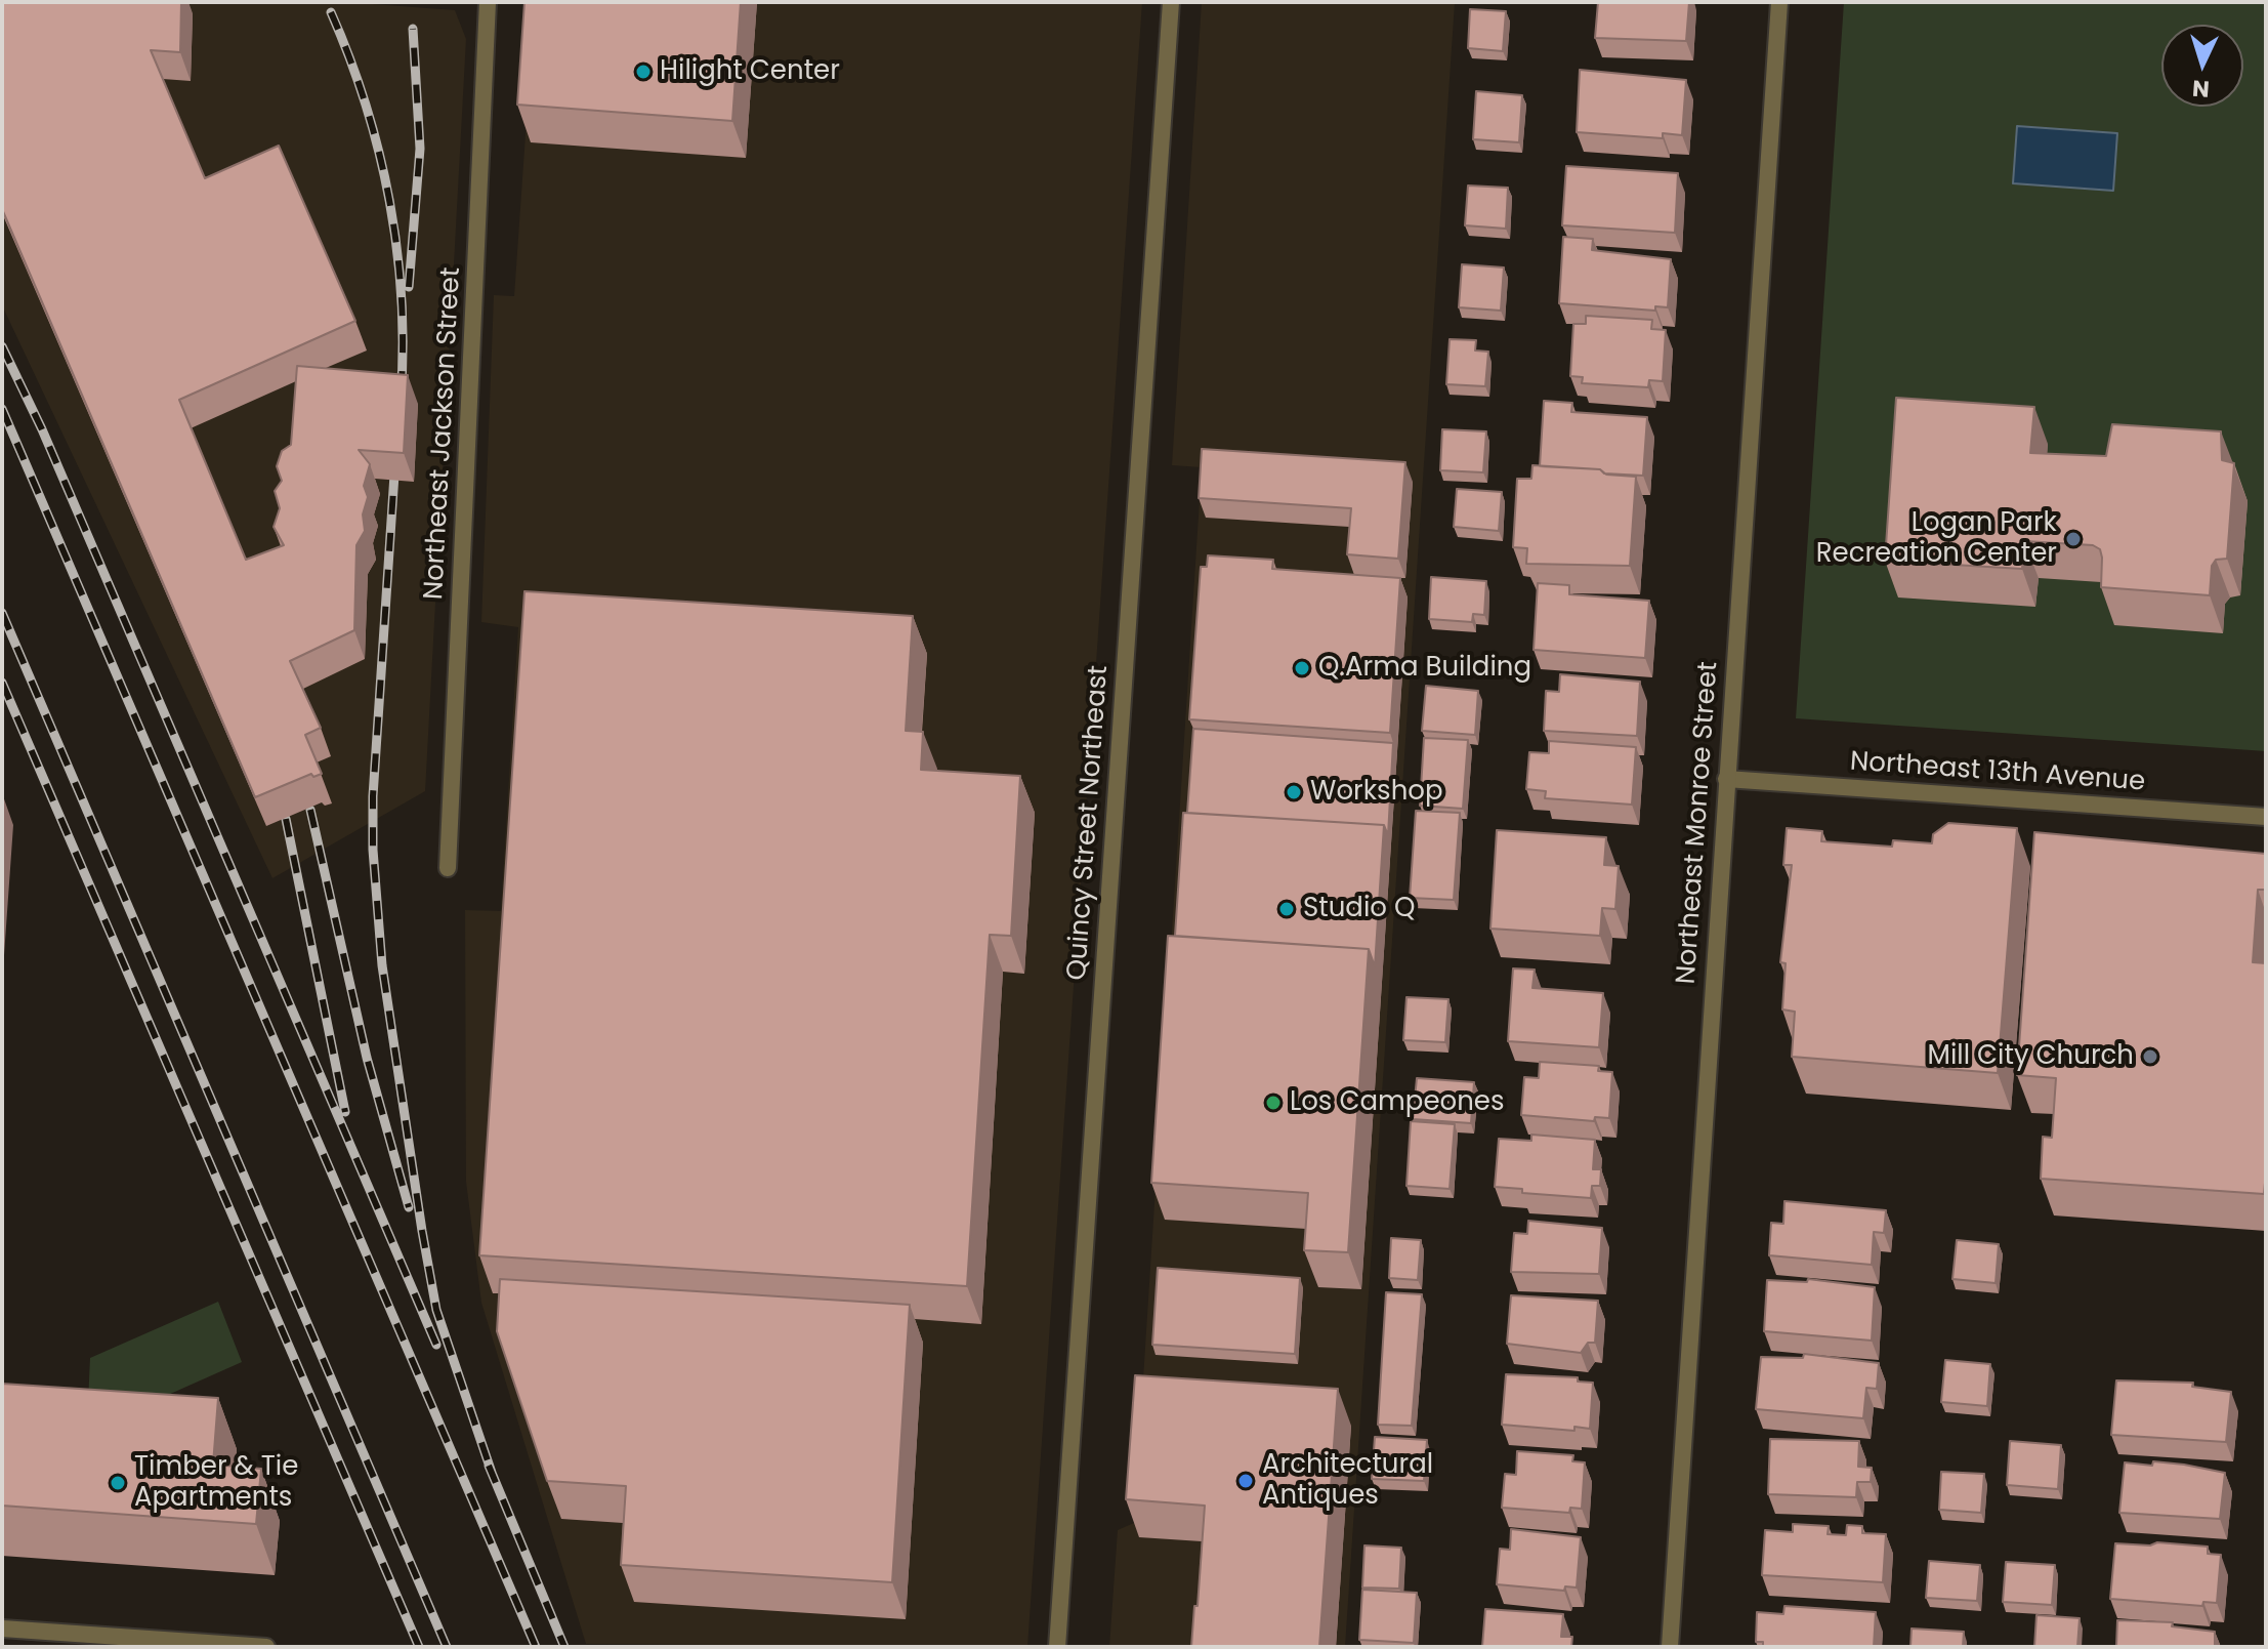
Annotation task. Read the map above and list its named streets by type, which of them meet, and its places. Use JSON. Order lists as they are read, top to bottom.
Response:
{
  "streets": {
    "street": [
      "Northeast Jackson Street",
      "Northeast 13th Avenue",
      "Quincy Street Northeast",
      "Northeast Monroe Street"
    ]
  },
  "crossings": [
    ["Northeast 13th Avenue", "Northeast Monroe Street"]
  ],
  "places": [
    "Hilight Center",
    "Logan Park Recreation Center",
    "Q.Arma Building",
    "Workshop",
    "Studio Q",
    "Mill City Church",
    "Los Campeones",
    "Architectural Antiques",
    "Timber & Tie Apartments"
  ],
  "north": "bottom"
}
